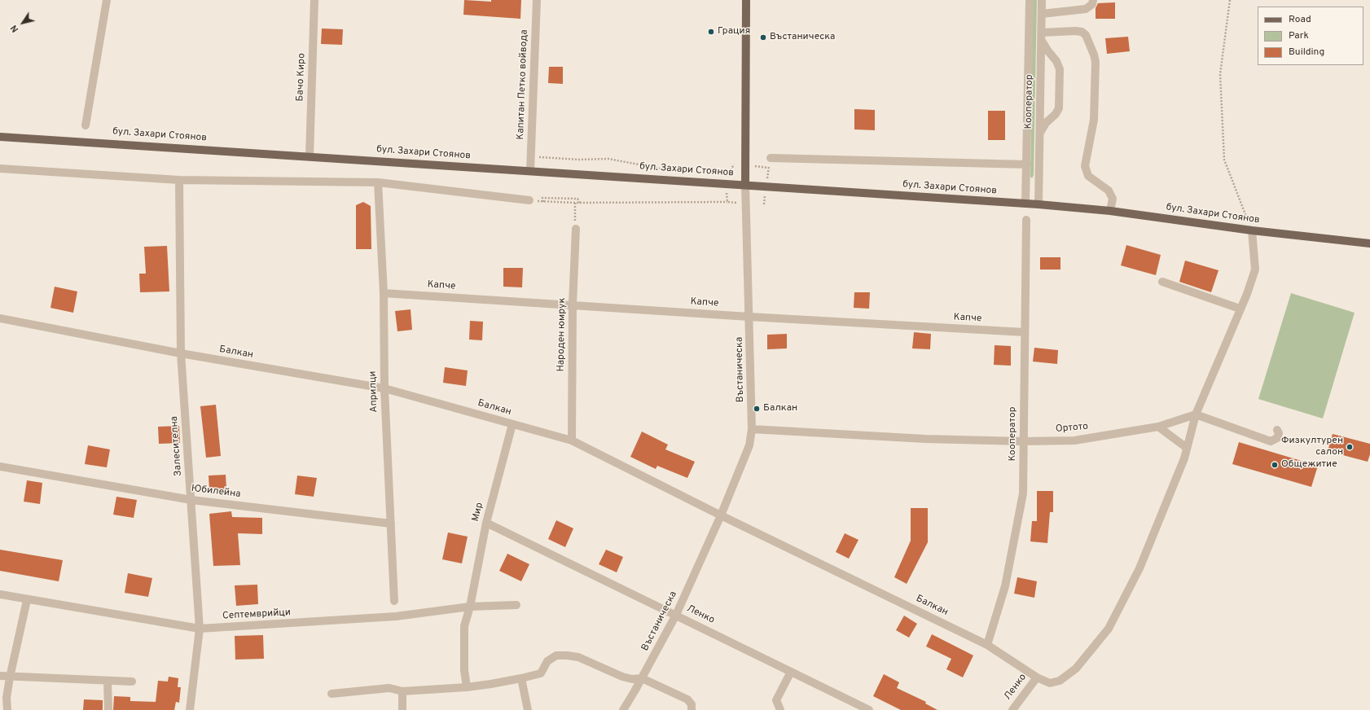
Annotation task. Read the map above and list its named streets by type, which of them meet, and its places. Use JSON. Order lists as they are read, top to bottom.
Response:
{
  "streets": {
    "main road": ["бул. Захари Стоянов", "Въстаническа"],
    "street": [
      "Бачо Киро",
      "Капитан Петко войвода",
      "Кооператор",
      "Капче",
      "Народен юмрук",
      "Балкан",
      "Априлци",
      "Ортото",
      "Залесителна",
      "Юбилейна",
      "Мир",
      "Септемврийци",
      "Ленко"
    ]
  },
  "crossings": [
    ["Бачо Киро", "бул. Захари Стоянов"],
    ["Капитан Петко войвода", "бул. Захари Стоянов"],
    ["Кооператор", "бул. Захари Стоянов"],
    ["Кооператор", "Капче"],
    ["Кооператор", "Балкан"],
    ["Кооператор", "Ортото"],
    ["бул. Захари Стоянов", "Въстаническа"],
    ["Капче", "Народен юмрук"],
    ["Капче", "Въстаническа"],
    ["Капче", "Априлци"],
    ["Народен юмрук", "Балкан"],
    ["Балкан", "Въстаническа"],
    ["Балкан", "Априлци"],
    ["Балкан", "Залесителна"],
    ["Балкан", "Мир"],
    ["Балкан", "Ленко"],
    ["Въстаническа", "Ортото"],
    ["Въстаническа", "Ленко"],
    ["Априлци", "Юбилейна"],
    ["Залесителна", "Юбилейна"],
    ["Залесителна", "Септемврийци"],
    ["Мир", "Септемврийци"],
    ["Мир", "Ленко"]
  ],
  "places": [
    "Грация",
    "Въстаническа",
    "Балкан",
    "Физкултурен салон",
    "Общежитие"
  ],
  "legend": ["Road", "Park", "Building"],
  "north": "bottom left"
}
